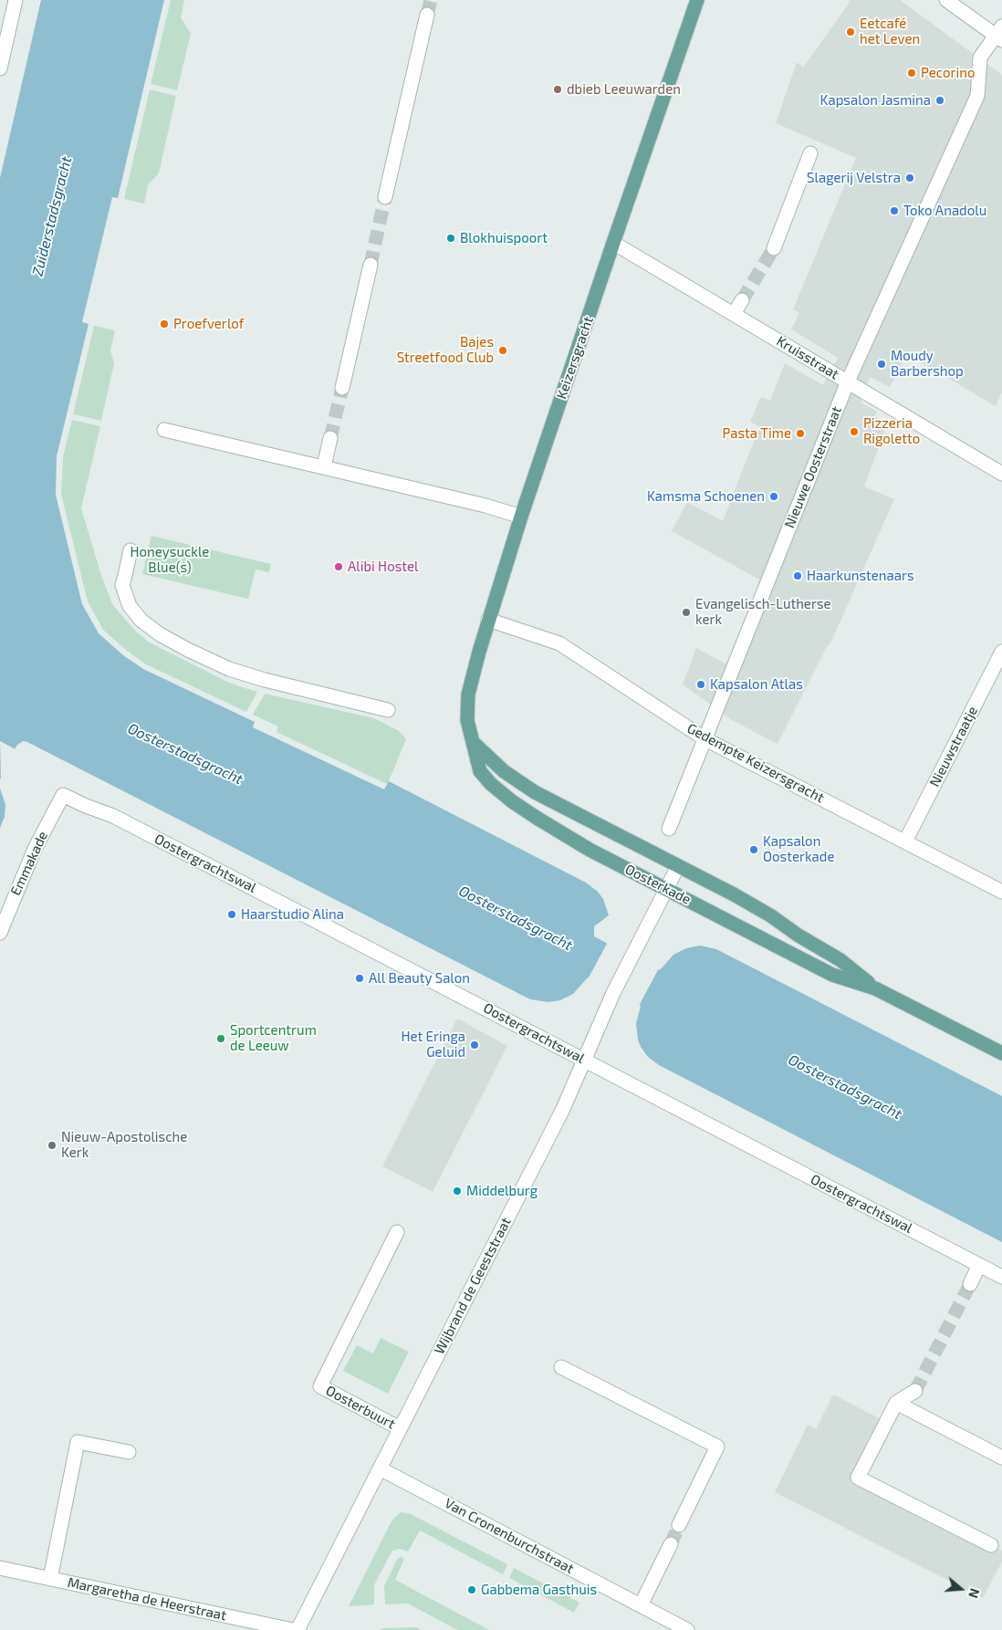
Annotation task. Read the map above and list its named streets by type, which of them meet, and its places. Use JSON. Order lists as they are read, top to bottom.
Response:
{
  "streets": {
    "main road": ["Keizersgracht", "Oosterkade"],
    "street": [
      "Kruisstraat",
      "Nieuwe Oosterstraat",
      "Nieuwstraatje",
      "Gedempte Keizersgracht",
      "Emmakade",
      "Oostergrachtswal",
      "Wijbrand de Geeststraat",
      "Oosterbuurt",
      "Van Cronenburchstraat",
      "Margaretha de Heerstraat"
    ]
  },
  "crossings": [
    ["Keizersgracht", "Kruisstraat"],
    ["Keizersgracht", "Gedempte Keizersgracht"],
    ["Keizersgracht", "Oosterkade"],
    ["Kruisstraat", "Nieuwe Oosterstraat"],
    ["Nieuwe Oosterstraat", "Gedempte Keizersgracht"],
    ["Nieuwstraatje", "Gedempte Keizersgracht"],
    ["Emmakade", "Oostergrachtswal"],
    ["Oostergrachtswal", "Wijbrand de Geeststraat"],
    ["Oosterkade", "Wijbrand de Geeststraat"],
    ["Wijbrand de Geeststraat", "Oosterbuurt"],
    ["Wijbrand de Geeststraat", "Van Cronenburchstraat"]
  ],
  "water": ["Zuiderstadsgracht", "Oosterstadsgracht"],
  "parks": ["Honeysuckle Blue(s)"],
  "places": [
    "Eetcafé het Leven",
    "Pecorino",
    "dbieb Leeuwarden",
    "Kapsalon Jasmina",
    "Slagerij Velstra",
    "Toko Anadolu",
    "Blokhuispoort",
    "Proefverlof",
    "Bajes Streetfood Club",
    "Moudy Barbershop",
    "Pizzeria Rigoletto",
    "Pasta Time",
    "Kamsma Schoenen",
    "Alibi Hostel",
    "Haarkunstenaars",
    "Evangelisch-Lutherse kerk",
    "Kapsalon Atlas",
    "Kapsalon Oosterkade",
    "Haarstudio Alina",
    "All Beauty Salon",
    "Sportcentrum de Leeuw",
    "Het Eringa Geluid",
    "Nieuw-Apostolische Kerk",
    "Middelburg",
    "Gabbema Gasthuis"
  ],
  "north": "right"
}
